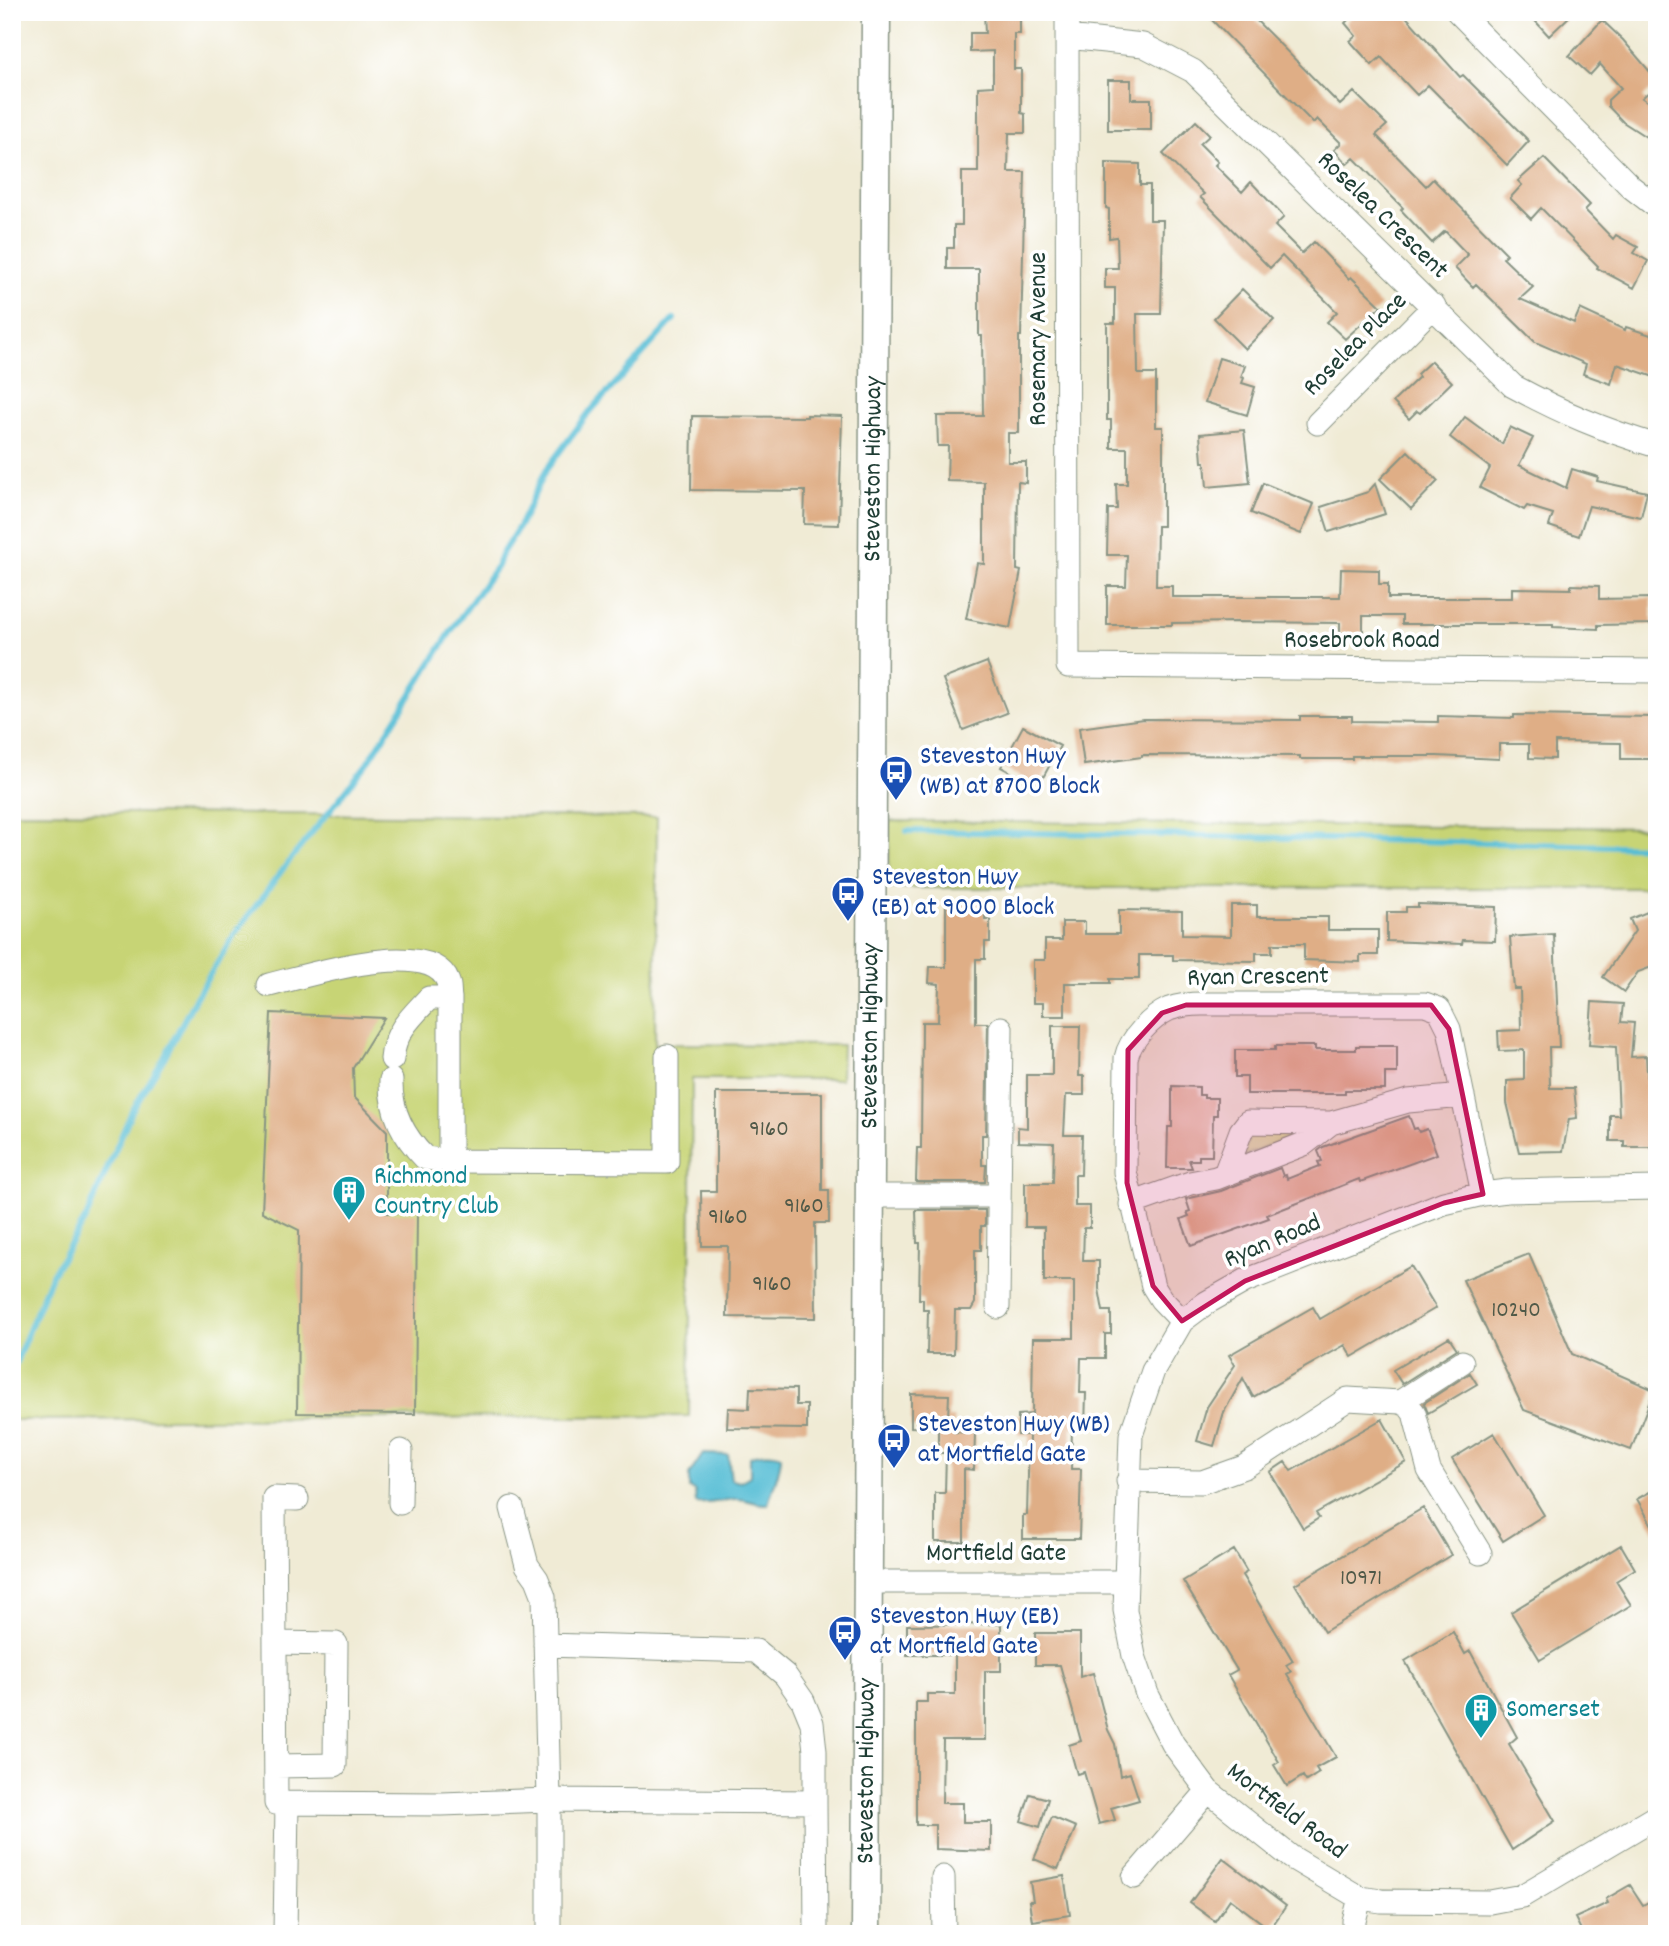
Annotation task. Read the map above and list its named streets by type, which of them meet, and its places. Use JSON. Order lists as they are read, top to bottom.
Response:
{
  "streets": {
    "main road": ["Steveston Highway"],
    "street": [
      "Roselea Crescent",
      "Rosemary Avenue",
      "Roselea Place",
      "Rosebrook Road",
      "Ryan Crescent",
      "Ryan Road",
      "Mortfield Gate",
      "Mortfield Road"
    ]
  },
  "crossings": [
    ["Roselea Crescent", "Rosemary Avenue"],
    ["Roselea Crescent", "Roselea Place"],
    ["Rosemary Avenue", "Rosebrook Road"],
    ["Steveston Highway", "Mortfield Gate"],
    ["Ryan Crescent", "Ryan Road"],
    ["Ryan Road", "Mortfield Gate"],
    ["Ryan Road", "Mortfield Road"],
    ["Mortfield Gate", "Mortfield Road"]
  ],
  "places": {
    "bus stop": [
      "Steveston Hwy (WB) at 8700 Block",
      "Steveston Hwy (EB) at 9000 Block",
      "Steveston Hwy (WB) at Mortfield Gate",
      "Steveston Hwy (EB) at Mortfield Gate"
    ],
    "building": ["Richmond Country Club", "Somerset"]
  },
  "house_numbers": [
    "9160",
    "9160",
    "9160",
    "9160",
    "10240",
    "10971"
  ]
}
